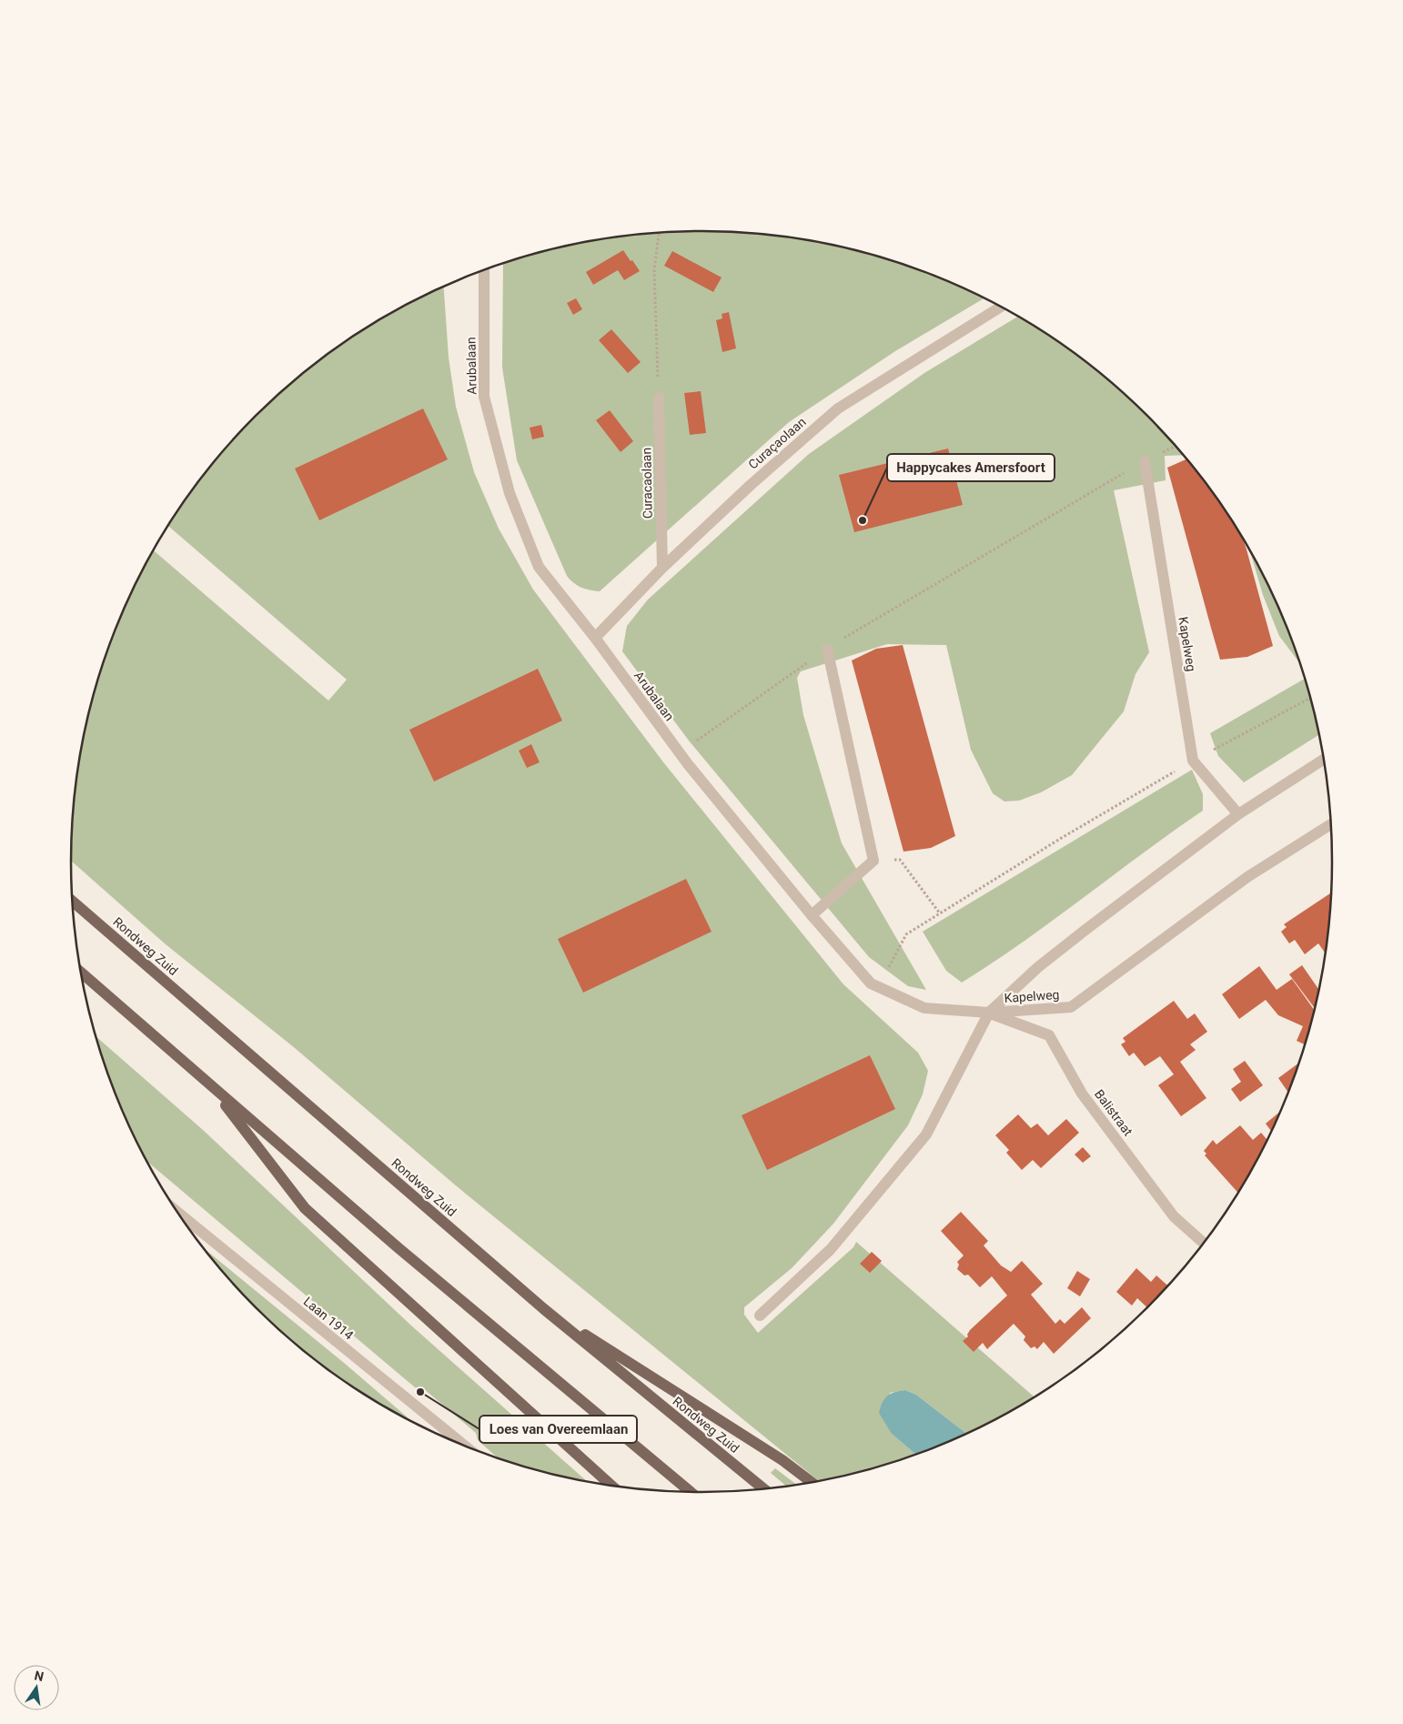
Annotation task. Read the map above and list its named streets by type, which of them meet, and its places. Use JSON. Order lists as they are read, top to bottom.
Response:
{
  "streets": {
    "main road": ["Rondweg Zuid"],
    "street": [
      "Arubalaan",
      "Curaçaolaan",
      "Curacaolaan",
      "Kapelweg",
      "Balistraat",
      "Laan 1914"
    ]
  },
  "crossings": [
    ["Arubalaan", "Curaçaolaan"],
    ["Arubalaan", "Kapelweg"],
    ["Arubalaan", "Balistraat"],
    ["Curaçaolaan", "Curacaolaan"],
    ["Kapelweg", "Balistraat"]
  ],
  "places": ["Happycakes Amersfoort", "Loes van Overeemlaan"],
  "north": "top"
}
